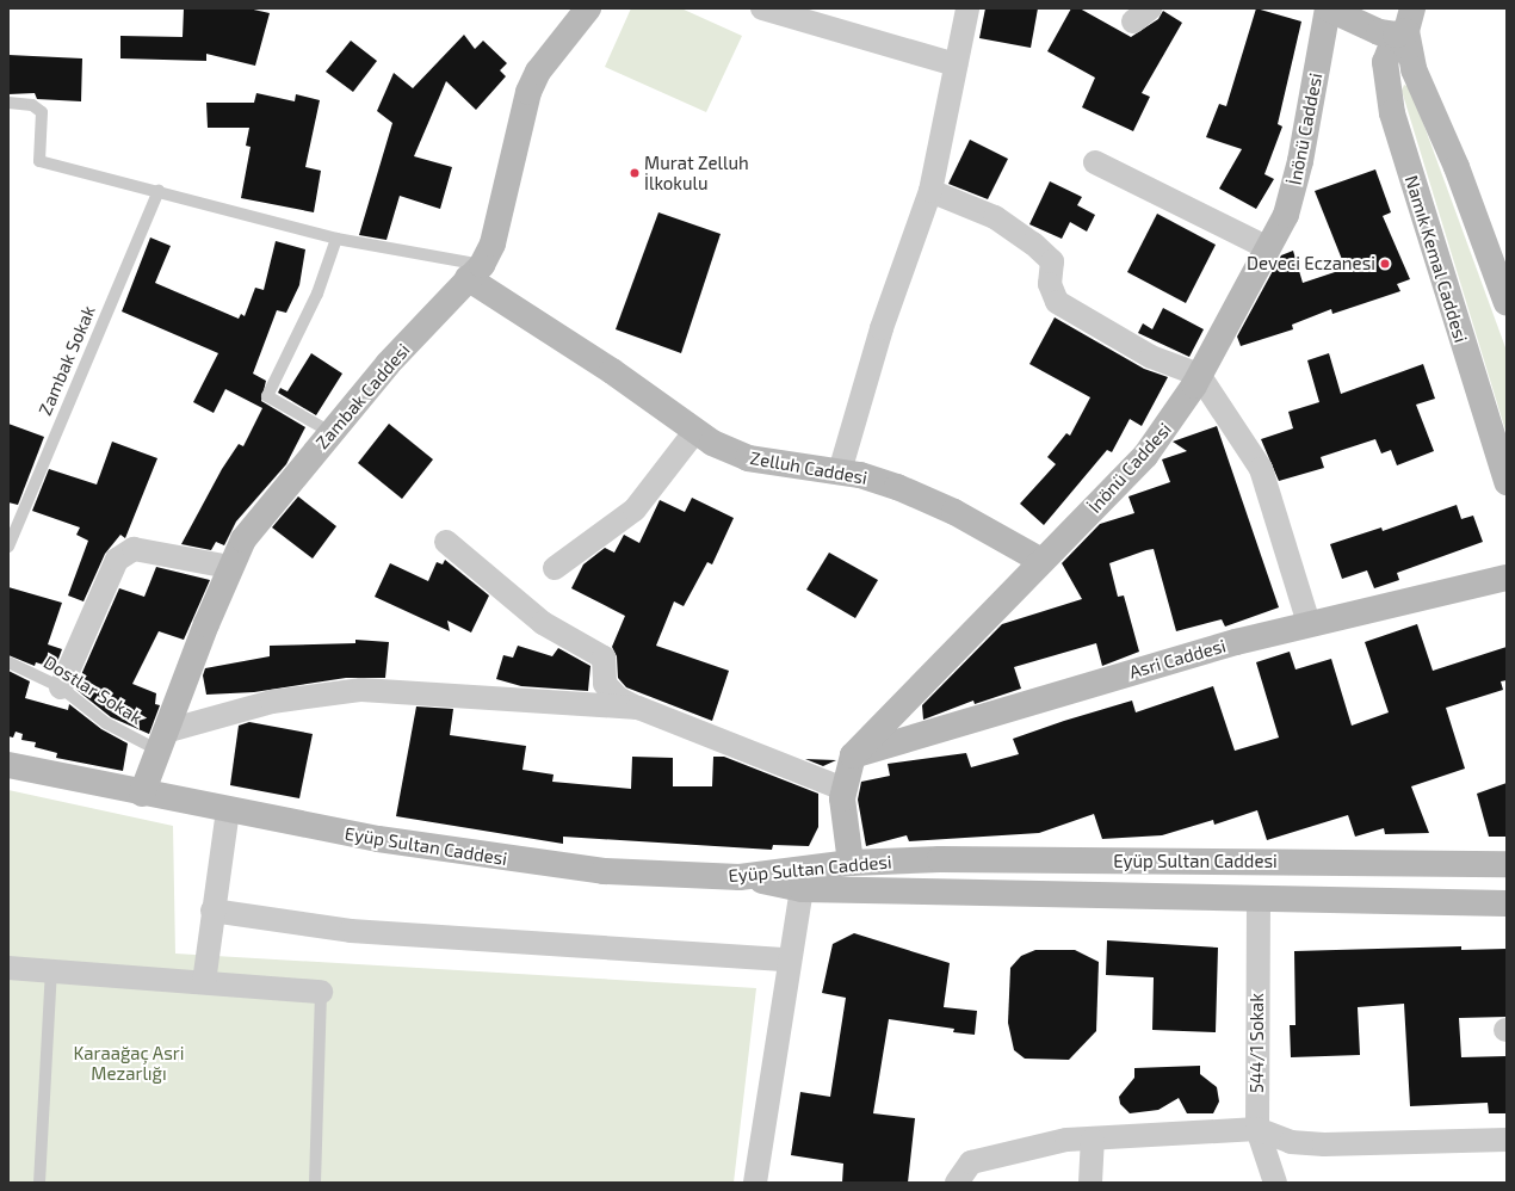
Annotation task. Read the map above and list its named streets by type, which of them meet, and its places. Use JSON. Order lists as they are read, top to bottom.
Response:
{
  "streets": {
    "street": [
      "İnönü Caddesi",
      "Namık Kemal Caddesi",
      "Zambak Caddesi",
      "Zelluh Caddesi",
      "Asri Caddesi",
      "Eyüp Sultan Caddesi",
      "544/1 Sokak"
    ],
    "lane": ["Zambak Sokak", "Dostlar Sokak"]
  },
  "crossings": [
    ["İnönü Caddesi", "Zelluh Caddesi"],
    ["İnönü Caddesi", "Asri Caddesi"],
    ["İnönü Caddesi", "Eyüp Sultan Caddesi"],
    ["Zambak Caddesi", "Zelluh Caddesi"],
    ["Zambak Caddesi", "Dostlar Sokak"],
    ["Zambak Caddesi", "Eyüp Sultan Caddesi"]
  ],
  "parks": ["Karaağaç Asri Mezarlığı"],
  "places": ["Murat Zelluh İlkokulu", "Deveci Eczanesi"]
}
